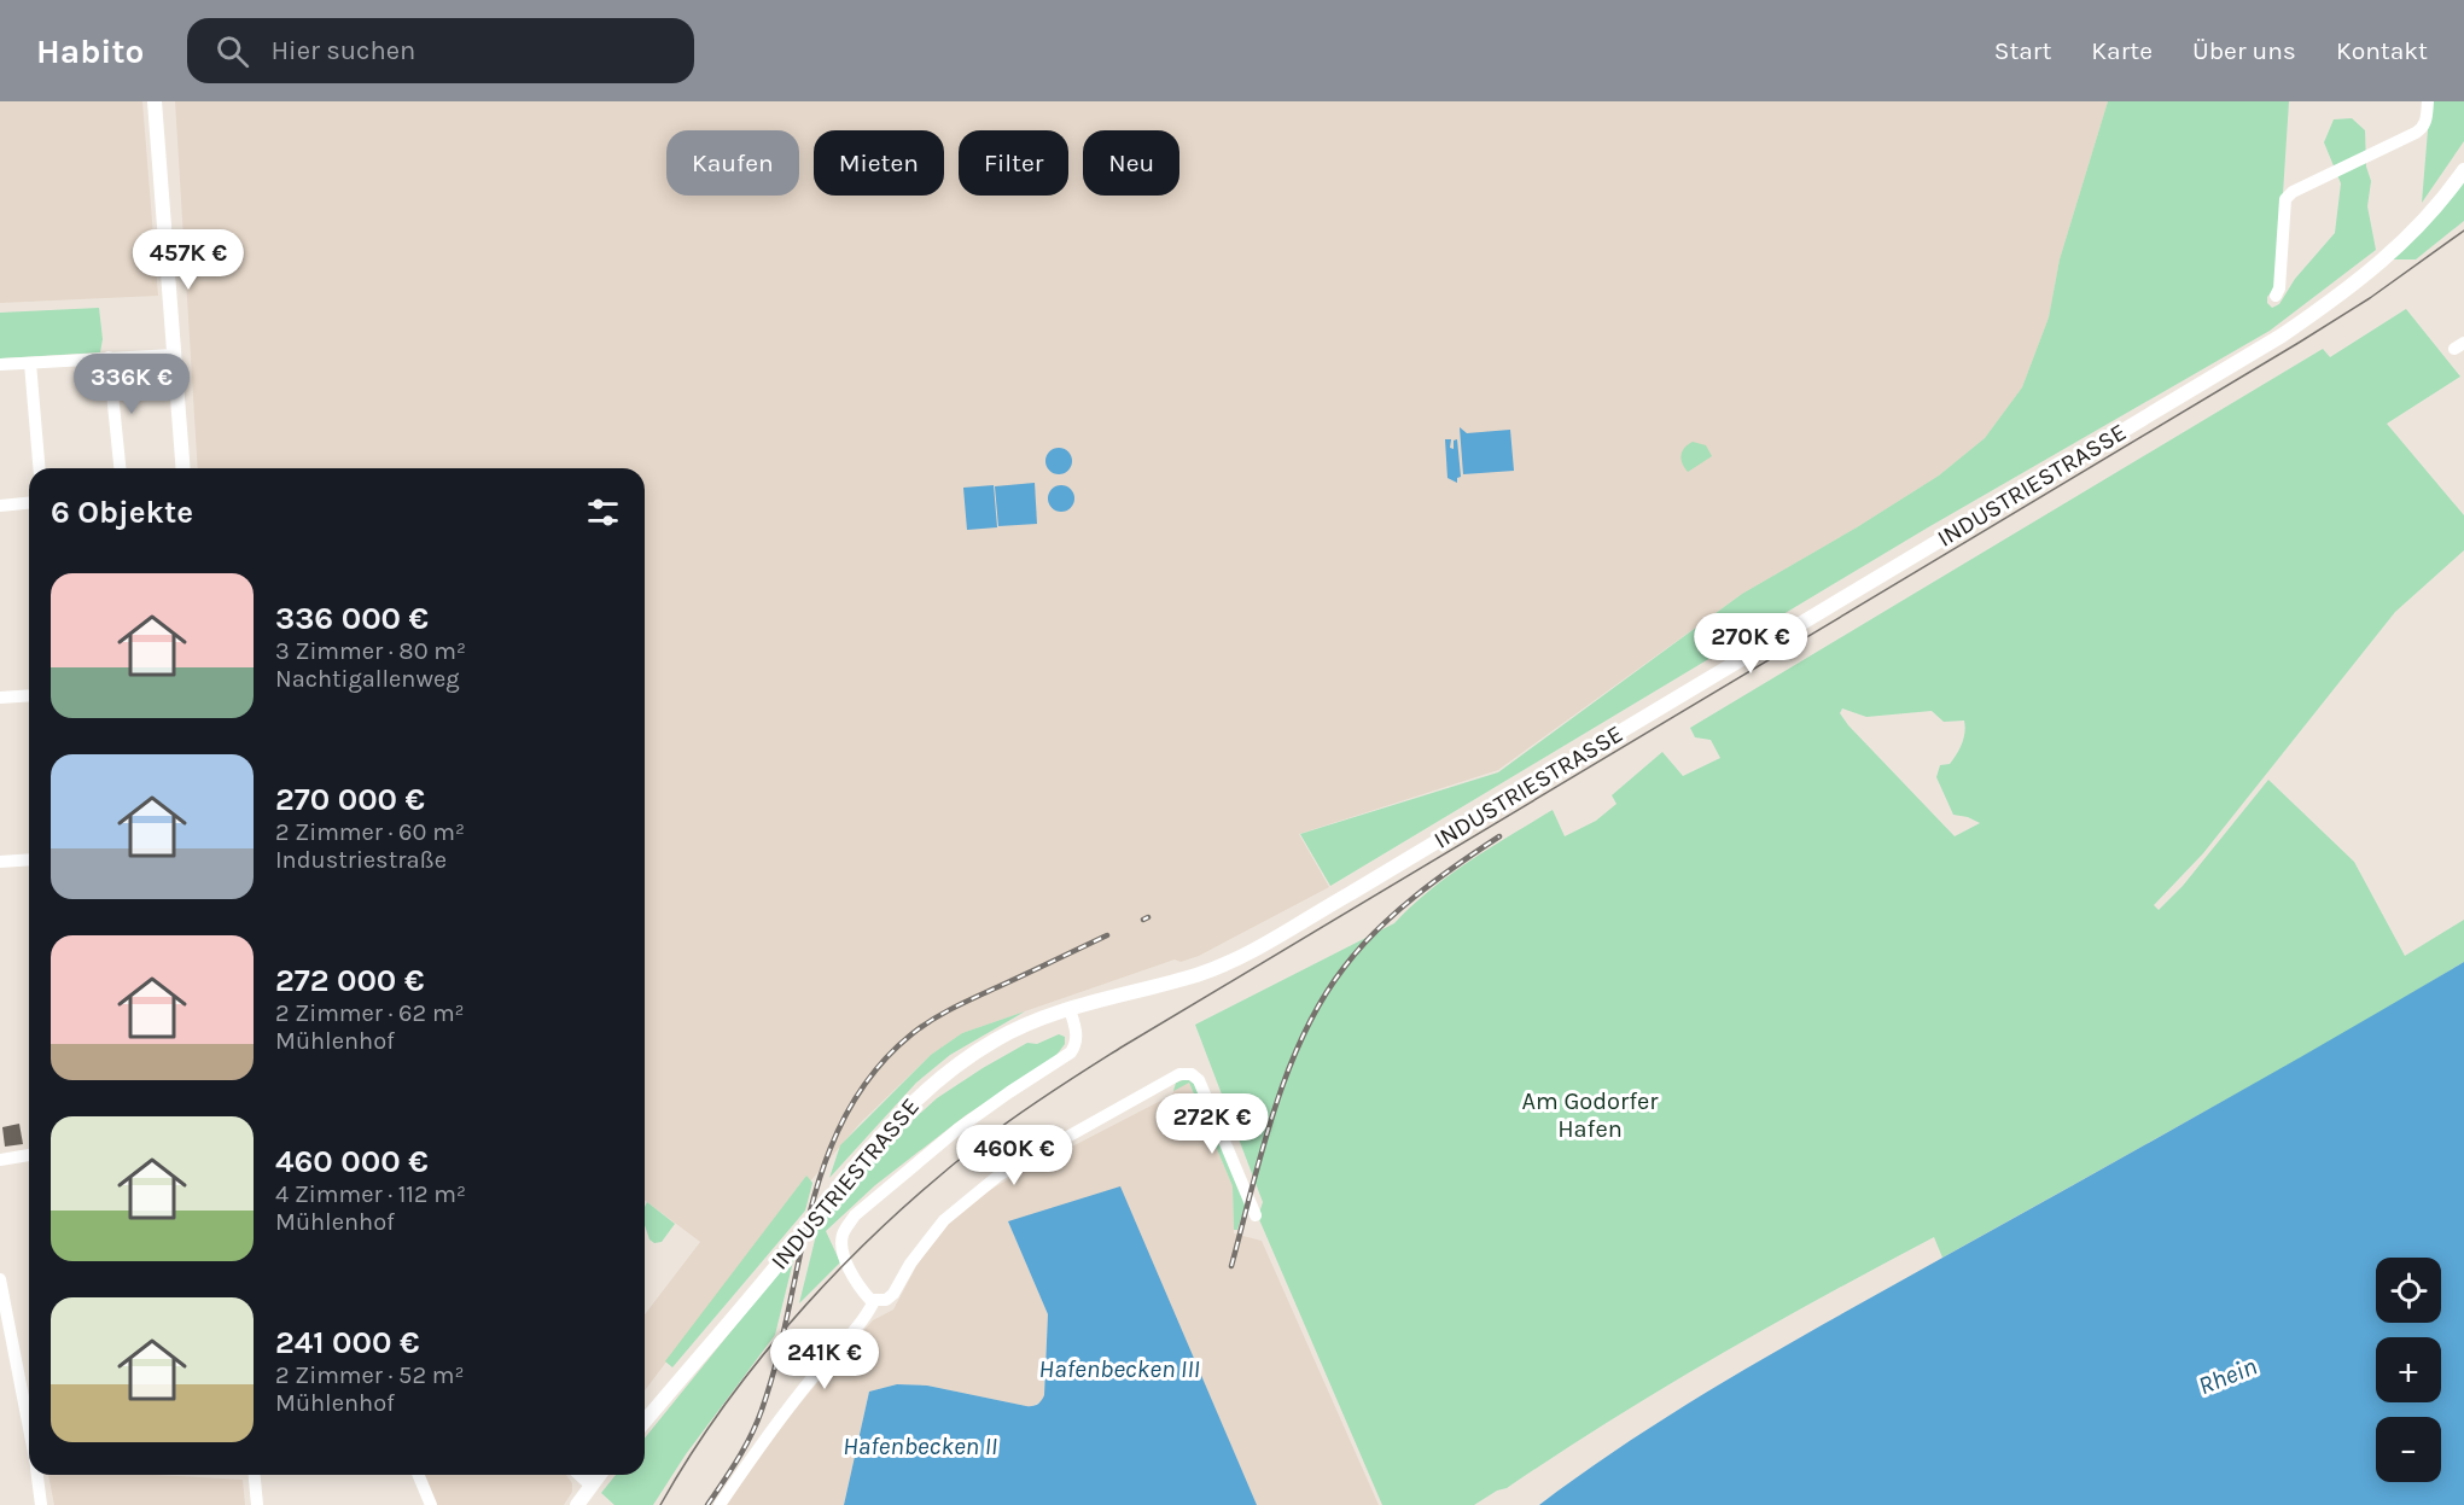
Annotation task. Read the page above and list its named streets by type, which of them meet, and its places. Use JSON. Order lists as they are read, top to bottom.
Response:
{
  "streets": {
    "main road": ["INDUSTRIESTRASSE"]
  },
  "water": ["Hafenbecken III", "Rhein", "Hafenbecken II"],
  "parks": ["Am Godorfer Hafen"],
  "page": {
    "header": "Habito",
    "search": "Hier suchen",
    "nav": [
      "Start",
      "Karte",
      "Über uns",
      "Kontakt"
    ],
    "chip": [
      "Kaufen",
      "Mieten",
      "Filter",
      "Neu"
    ],
    "price": [
      "457K €",
      "336K €",
      "270K €",
      "272K €",
      "460K €",
      "241K €"
    ],
    "heading": "6 Objekte",
    "list": [
      {
        "name": "336 000 €",
        "note": "3 Zimmer · 80 m² · Nachtigallenweg"
      },
      {
        "name": "270 000 €",
        "note": "2 Zimmer · 60 m² · Industriestraße"
      },
      {
        "name": "272 000 €",
        "note": "2 Zimmer · 62 m² · Mühlenhof"
      },
      {
        "name": "460 000 €",
        "note": "4 Zimmer · 112 m² · Mühlenhof"
      },
      {
        "name": "241 000 €",
        "note": "2 Zimmer · 52 m² · Mühlenhof"
      }
    ],
    "map_buttons": ["+", "−"]
  }
}
